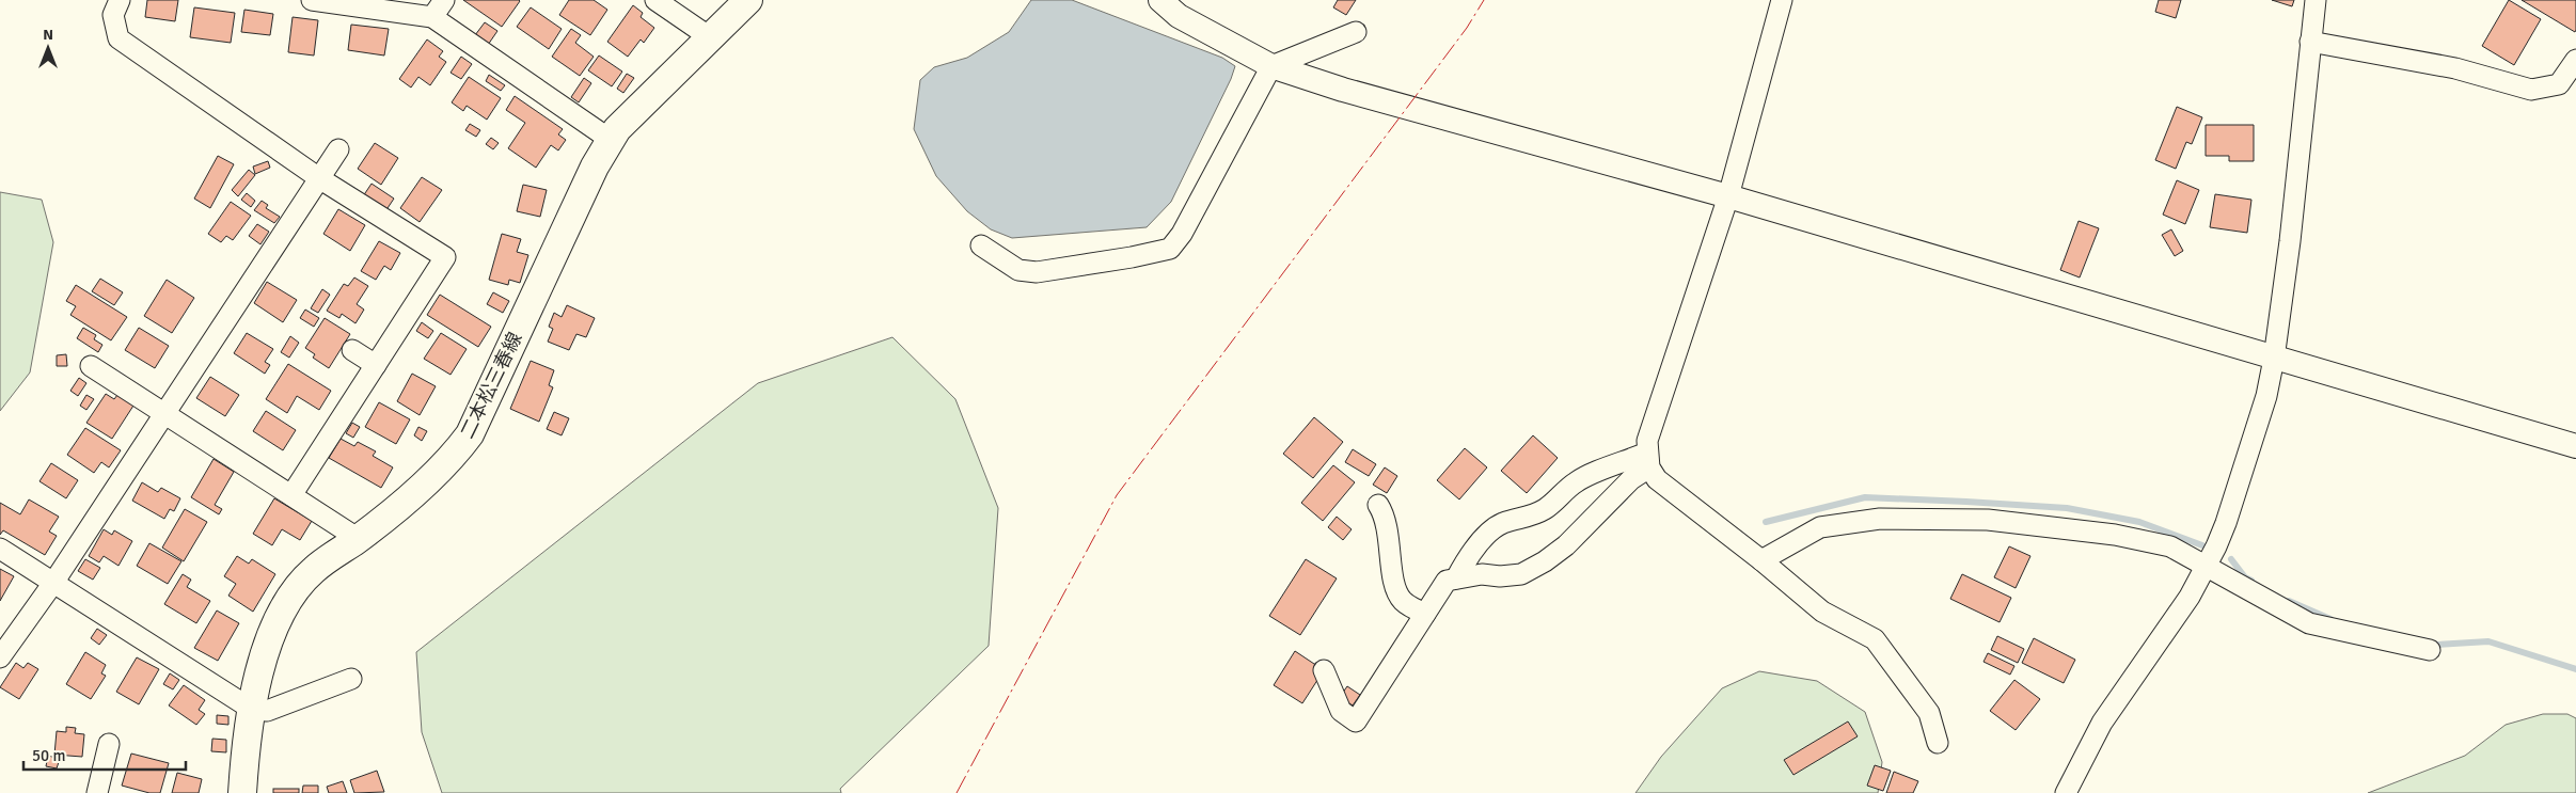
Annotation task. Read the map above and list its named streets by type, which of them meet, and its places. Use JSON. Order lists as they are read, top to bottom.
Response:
{
  "streets": {
    "main road": ["二本松三春線"]
  },
  "scale_bar": "50 m",
  "north": "top"
}
